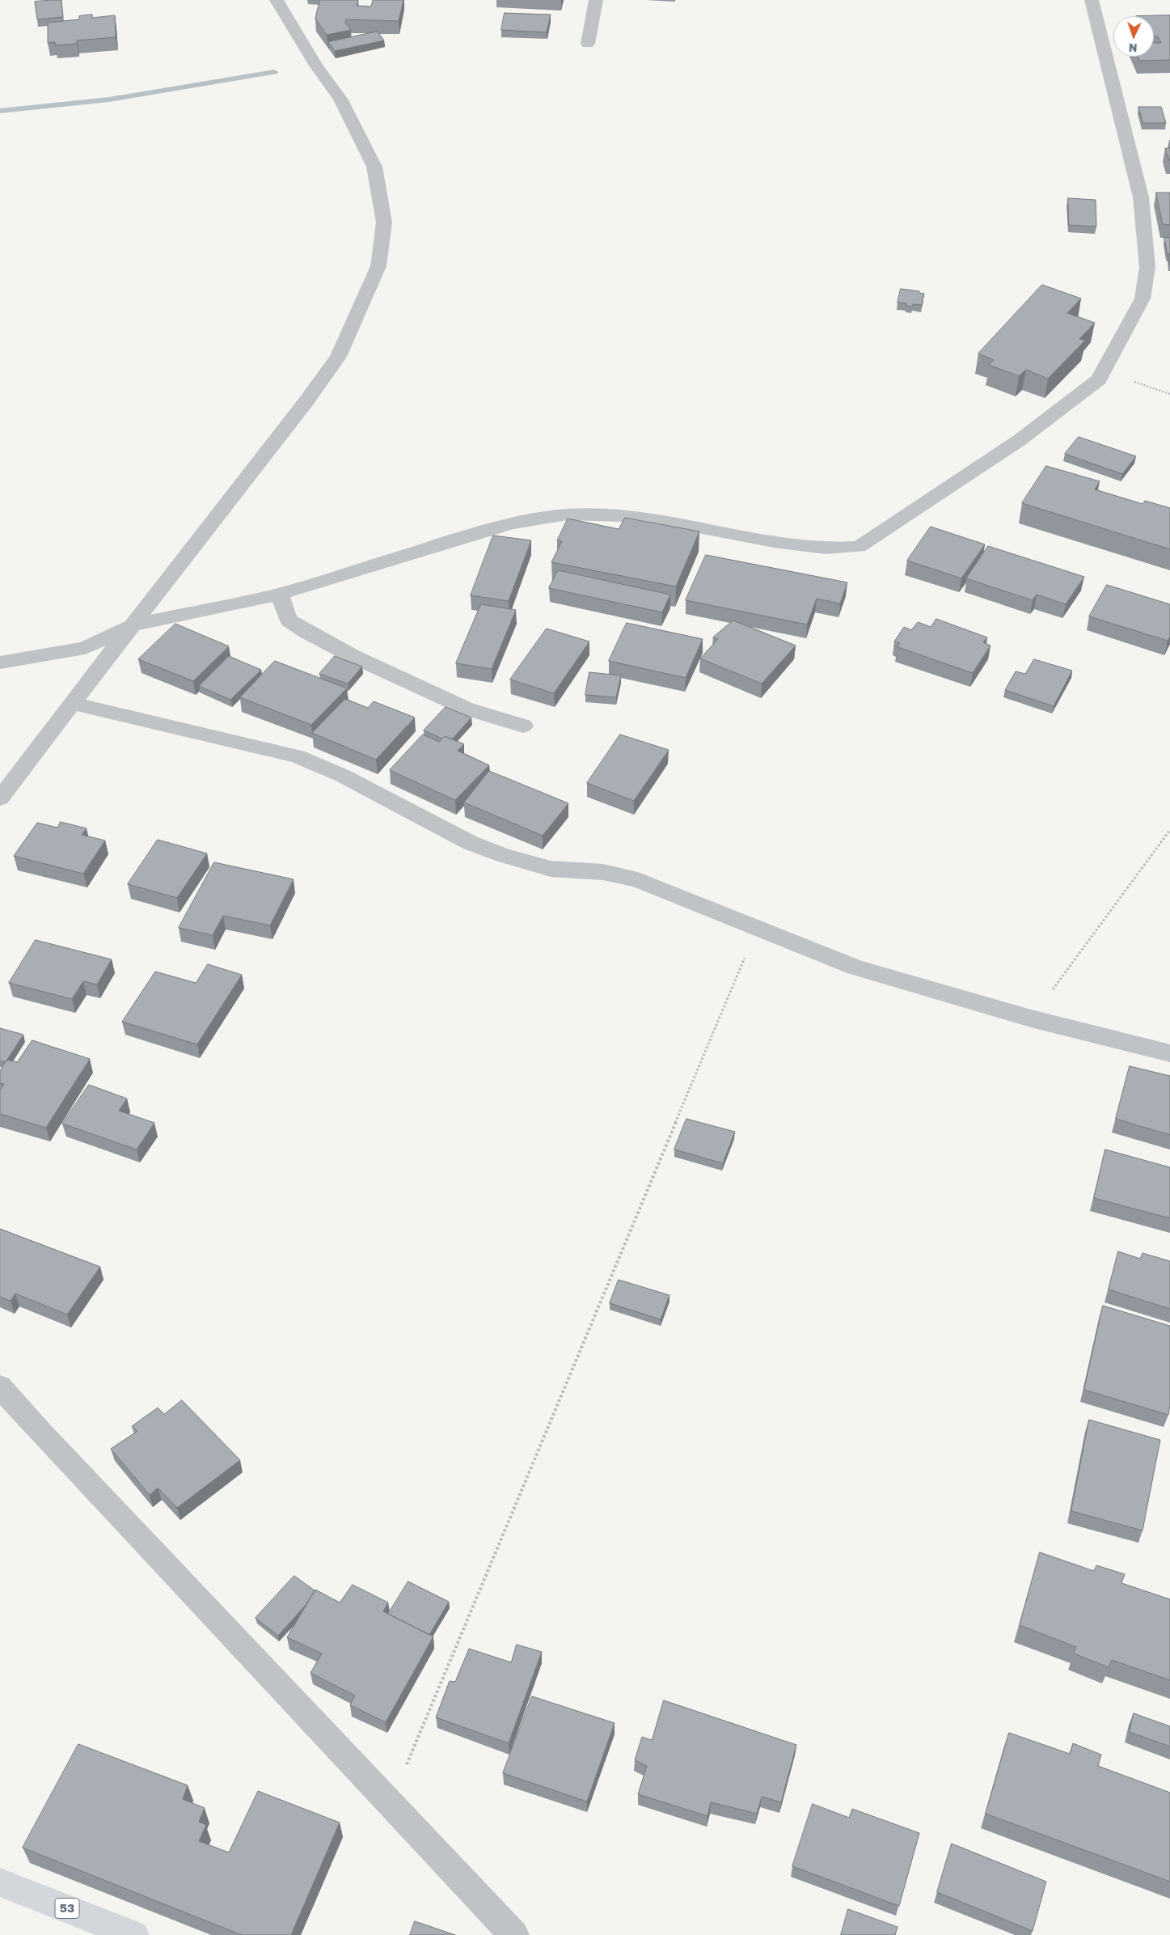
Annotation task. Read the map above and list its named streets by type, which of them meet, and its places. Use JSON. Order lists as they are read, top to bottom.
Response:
{
  "streets": {
    "main road": ["53"]
  },
  "north": "bottom"
}
